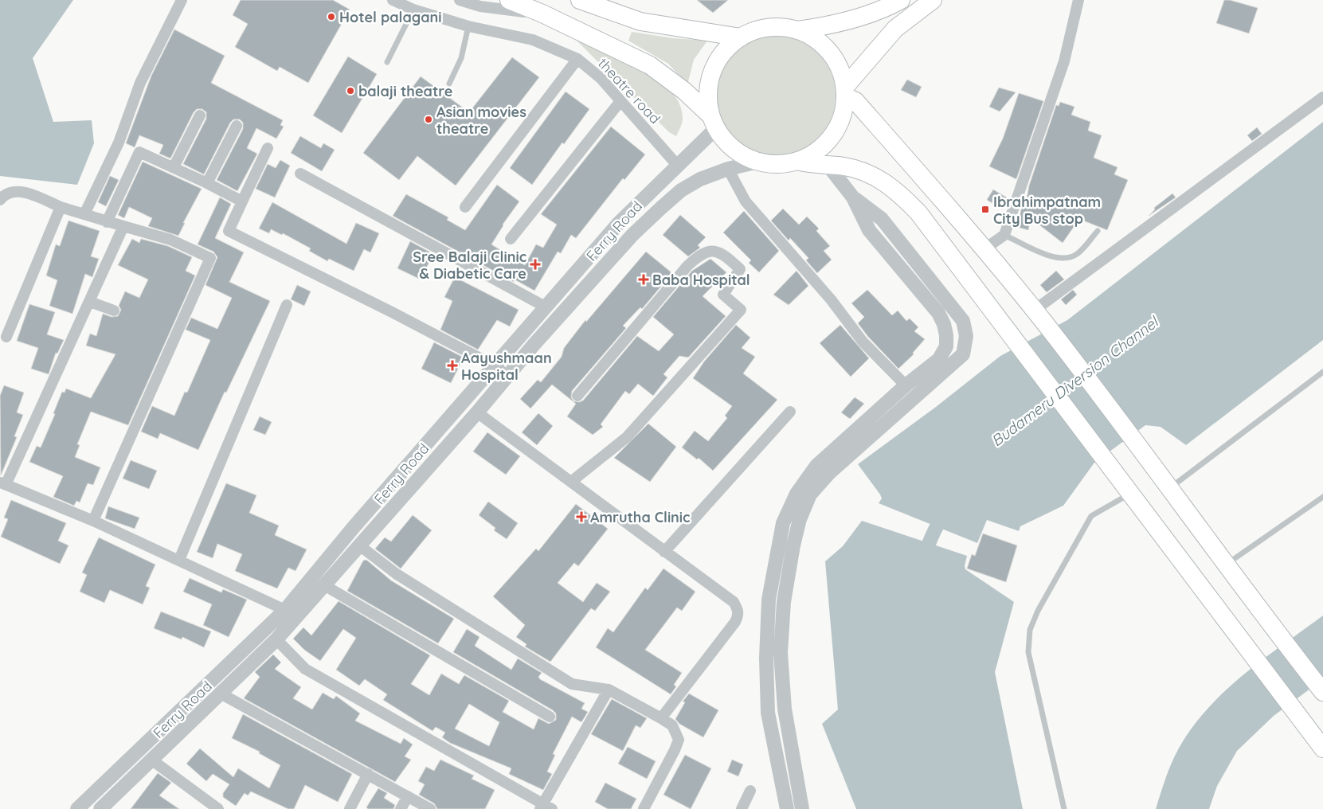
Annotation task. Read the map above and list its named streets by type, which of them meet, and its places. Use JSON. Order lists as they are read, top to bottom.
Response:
{
  "streets": {
    "street": ["theatre road", "Ferry Road"]
  },
  "crossings": [
    ["theatre road", "Ferry Road"]
  ],
  "water": ["Budameru Diversion Channel"],
  "places": {
    "other": ["Hotel palagani", "balaji theatre", "Asian movies theatre"],
    "transit": ["Ibrahimpatnam City Bus stop"],
    "health": [
      "Sree Balaji Clinic & Diabetic Care",
      "Baba Hospital",
      "Aayushmaan Hospital",
      "Amrutha Clinic"
    ]
  }
}
